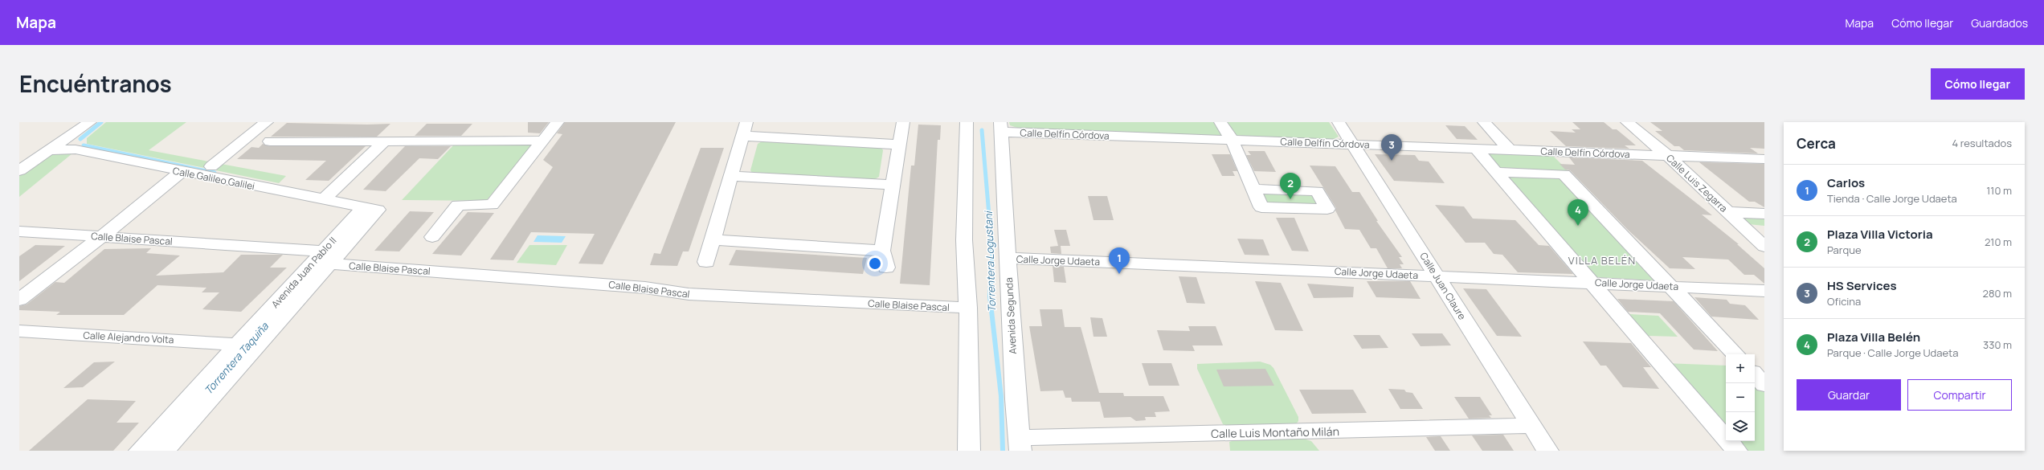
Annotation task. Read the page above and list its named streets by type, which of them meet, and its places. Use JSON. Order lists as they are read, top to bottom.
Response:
{
  "streets": {
    "street": [
      "Calle Delfín Córdova",
      "Calle Galileo Galilei",
      "Calle Luis Zegarra",
      "Calle Blaise Pascal",
      "Calle Jorge Udaeta",
      "Avenida Juan Pablo II",
      "Calle Juan Claure",
      "Avenida Segunda",
      "Calle Alejandro Volta",
      "Calle Luis Montaño Milán"
    ]
  },
  "crossings": [
    ["Calle Delfín Córdova", "Calle Luis Zegarra"],
    ["Calle Delfín Córdova", "Calle Juan Claure"],
    ["Calle Delfín Córdova", "Avenida Segunda"],
    ["Calle Galileo Galilei", "Avenida Juan Pablo II"],
    ["Calle Blaise Pascal", "Avenida Juan Pablo II"],
    ["Calle Jorge Udaeta", "Calle Juan Claure"],
    ["Calle Jorge Udaeta", "Avenida Segunda"],
    ["Avenida Juan Pablo II", "Calle Alejandro Volta"],
    ["Calle Juan Claure", "Calle Luis Montaño Milán"],
    ["Avenida Segunda", "Calle Luis Montaño Milán"]
  ],
  "districts": ["VILLA BELÉN"],
  "water": ["Torrentera Logustani", "Torrentera Taquiña"],
  "page": {
    "header": "Mapa",
    "nav": ["Mapa", "Cómo llegar", "Guardados"],
    "title": "Encuéntranos",
    "buttons": [
      "Cómo llegar",
      ["Guardar", "Compartir"]
    ],
    "heading": ["Cerca", "4 resultados"],
    "pins": [
      "3",
      "2",
      "4",
      "1"
    ],
    "list": [
      {
        "mark": "1",
        "name": "Carlos",
        "note": "Tienda · Calle Jorge Udaeta",
        "value": "110 m"
      },
      {
        "mark": "2",
        "name": "Plaza Villa Victoria",
        "note": "Parque",
        "value": "210 m"
      },
      {
        "mark": "3",
        "name": "HS Services",
        "note": "Oficina",
        "value": "280 m"
      },
      {
        "mark": "4",
        "name": "Plaza Villa Belén",
        "note": "Parque · Calle Jorge Udaeta",
        "value": "330 m"
      }
    ],
    "map_buttons": ["+", "−"]
  }
}
